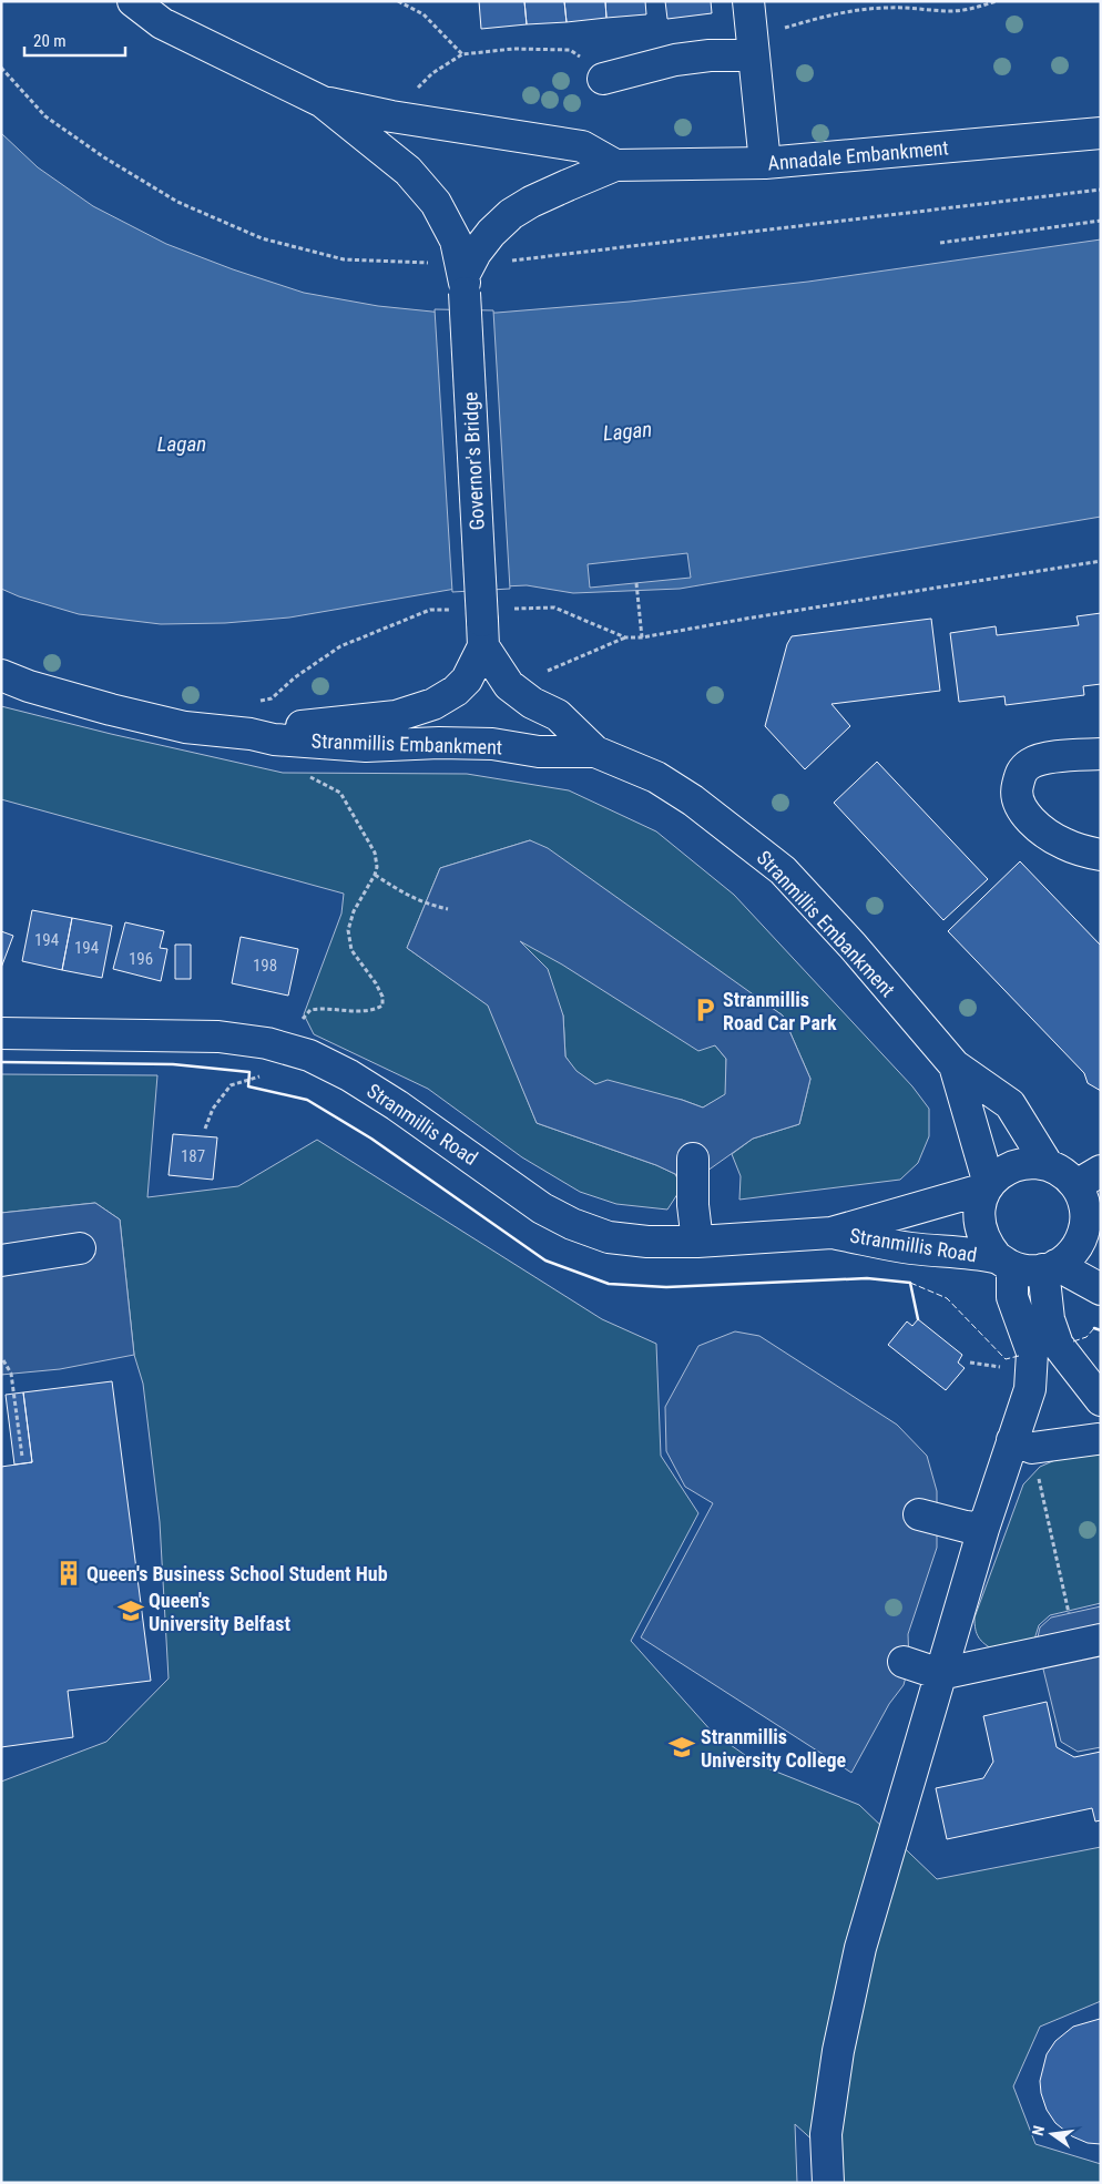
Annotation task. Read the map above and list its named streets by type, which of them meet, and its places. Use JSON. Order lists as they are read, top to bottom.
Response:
{
  "streets": {
    "street": [
      "Annadale Embankment",
      "Governor's Bridge",
      "Stranmillis Embankment",
      "Stranmillis Road"
    ]
  },
  "crossings": [
    ["Annadale Embankment", "Governor's Bridge"],
    ["Governor's Bridge", "Stranmillis Embankment"],
    ["Stranmillis Embankment", "Stranmillis Road"]
  ],
  "water": ["Lagan"],
  "places": {
    "parking": ["Stranmillis Road Car Park"],
    "building": ["Queen's Business School Student Hub"],
    "school or university": ["Queen's University Belfast", "Stranmillis University College"]
  },
  "house_numbers": [
    "194",
    "194",
    "196",
    "198",
    "187"
  ],
  "scale_bar": "20 m",
  "north": "left"
}
